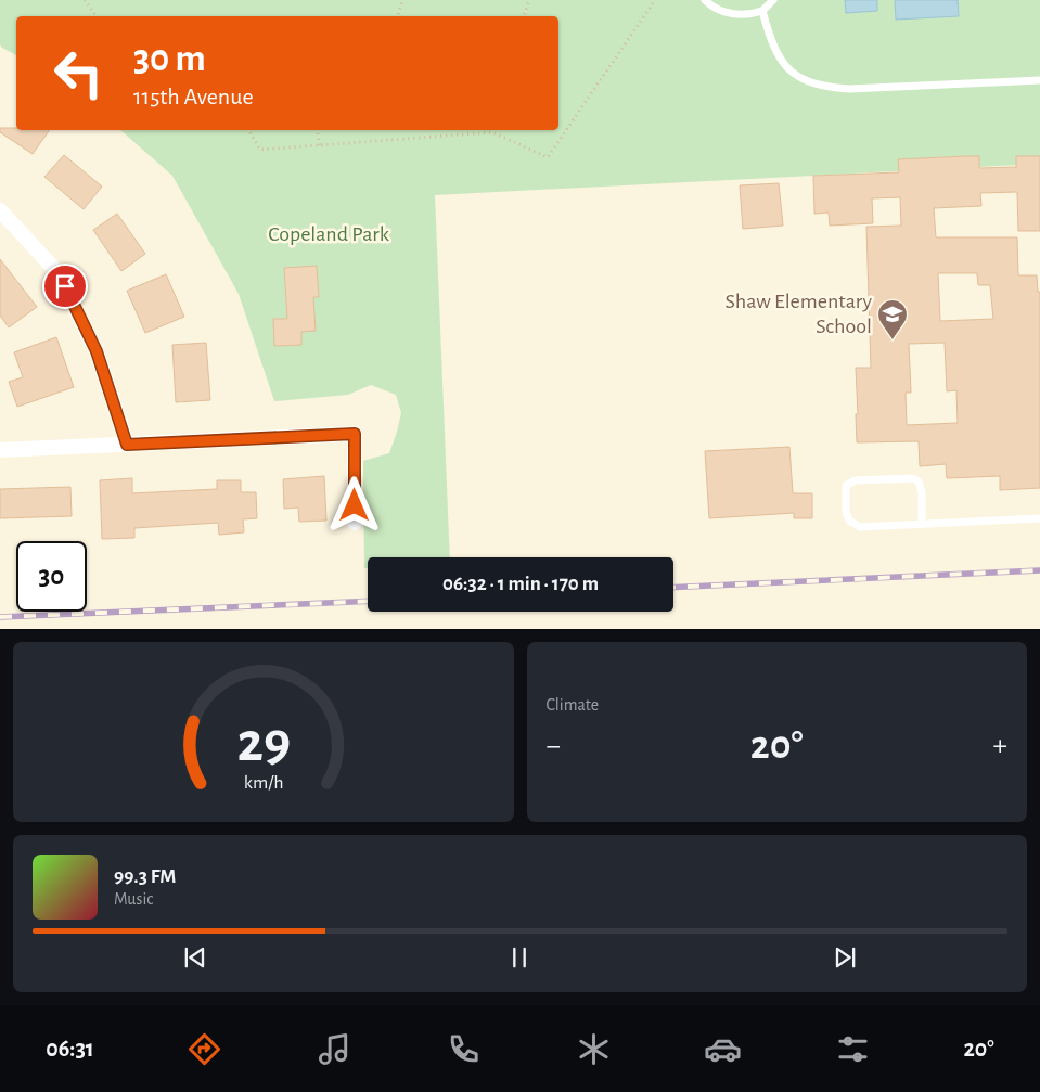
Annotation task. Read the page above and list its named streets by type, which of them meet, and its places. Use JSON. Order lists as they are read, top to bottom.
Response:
{
  "parks": ["Copeland Park"],
  "places": {
    "school or university": ["Shaw Elementary School"]
  },
  "page": {
    "turn": ["30 m", "115th Avenue"],
    "limit": "30",
    "trip": "06:32 · 1 min · 170 m",
    "tile": "Climate",
    "heat": ["−", "20°", "+"],
    "song": ["99.3 FM", "Music"],
    "tabs": ["06:31", "20°"],
    "gauge": ["29", "km/h"]
  }
}
